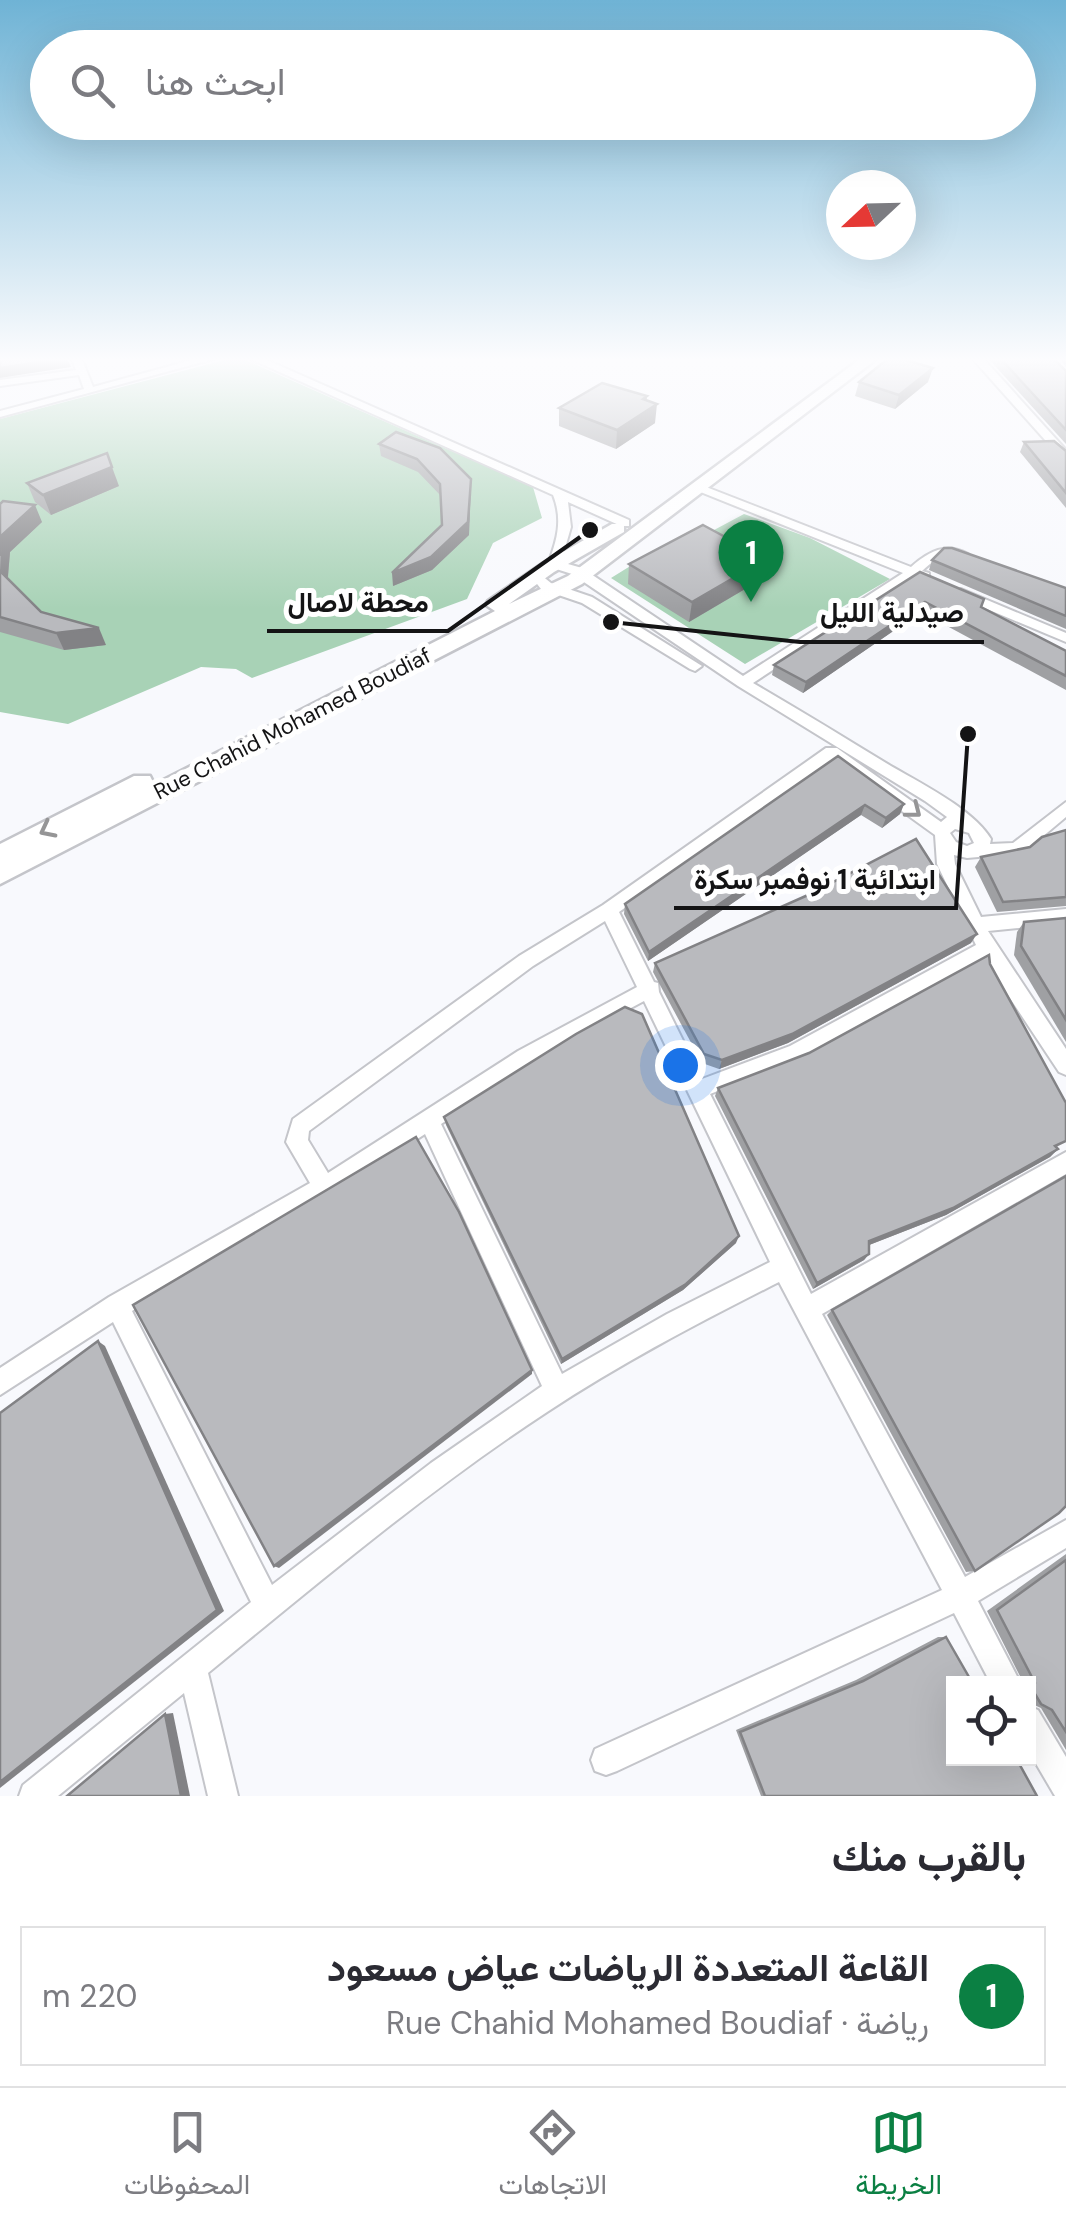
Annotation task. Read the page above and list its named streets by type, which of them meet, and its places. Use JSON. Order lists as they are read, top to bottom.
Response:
{
  "streets": {
    "main road": ["Rue Chahid Mohamed Boudiaf"]
  },
  "places": ["محطة لاصال", "صيدلية الليل", "ابتدائية 1 نوفمبر سكرة"],
  "north": "left",
  "page": {
    "search": "ابحث هنا",
    "pins": "1",
    "heading": "بالقرب منك",
    "list": [
      {
        "mark": "1",
        "name": "القاعة المتعددة الرياضات عياض مسعود",
        "note": "رياضة · Rue Chahid Mohamed Boudiaf",
        "value": "220 m"
      }
    ],
    "nav": ["الخريطة", "الاتجاهات", "المحفوظات"]
  }
}
